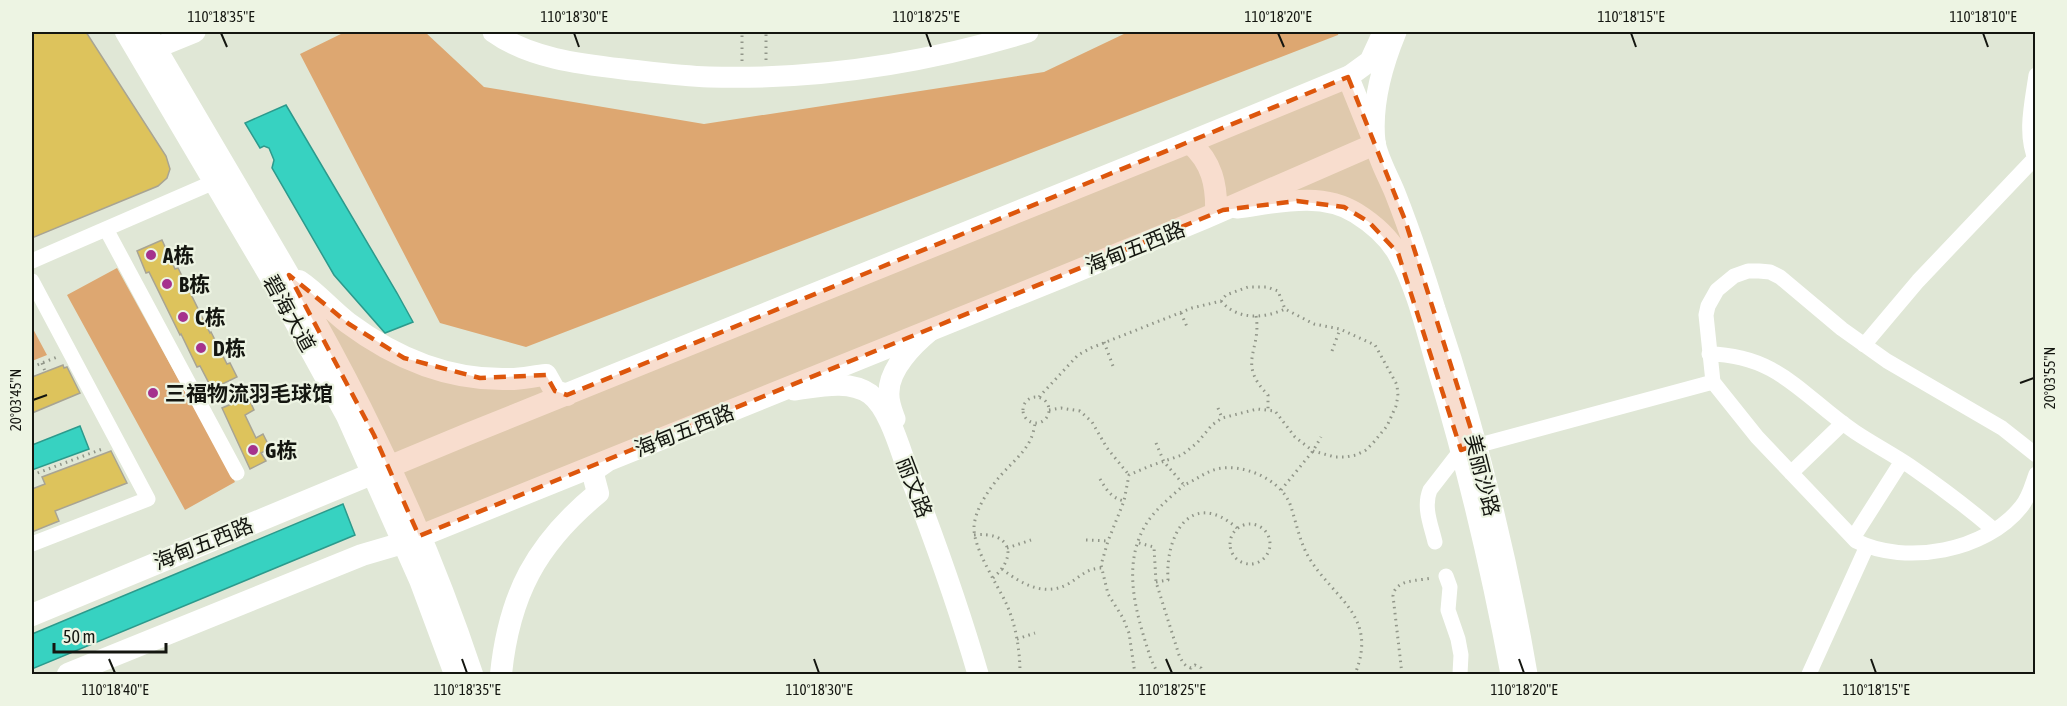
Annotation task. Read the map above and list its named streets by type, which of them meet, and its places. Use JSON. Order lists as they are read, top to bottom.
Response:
{
  "streets": {
    "main road": ["海甸五西路", "碧海大道"],
    "street": ["美丽沙路", "丽文路"]
  },
  "crossings": [
    ["海甸五西路", "碧海大道"],
    ["海甸五西路", "丽文路"]
  ],
  "places": [
    "A栋",
    "B栋",
    "C栋",
    "D栋",
    "三福物流羽毛球馆",
    "G栋"
  ],
  "scale_bar": "50 m",
  "coordinates": [
    "110°18'35\"E",
    "110°18'30\"E",
    "110°18'25\"E",
    "110°18'20\"E",
    "110°18'15\"E",
    "110°18'10\"E",
    "20°03'55\"N",
    "20°03'45\"N",
    "110°18'40\"E"
  ]
}
